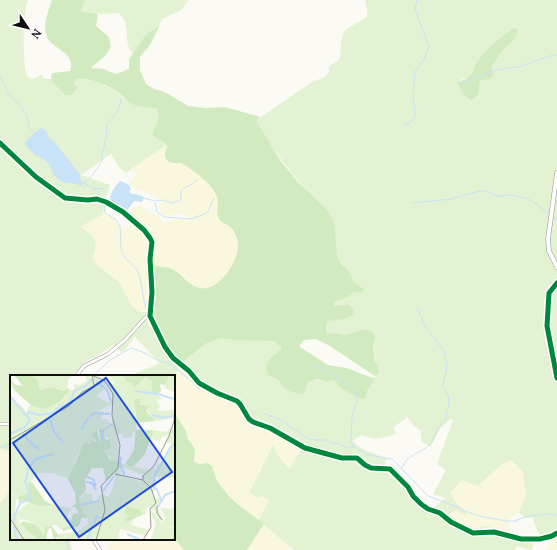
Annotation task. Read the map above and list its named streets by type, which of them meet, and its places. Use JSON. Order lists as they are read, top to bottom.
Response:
{
  "north": "bottom right"
}
